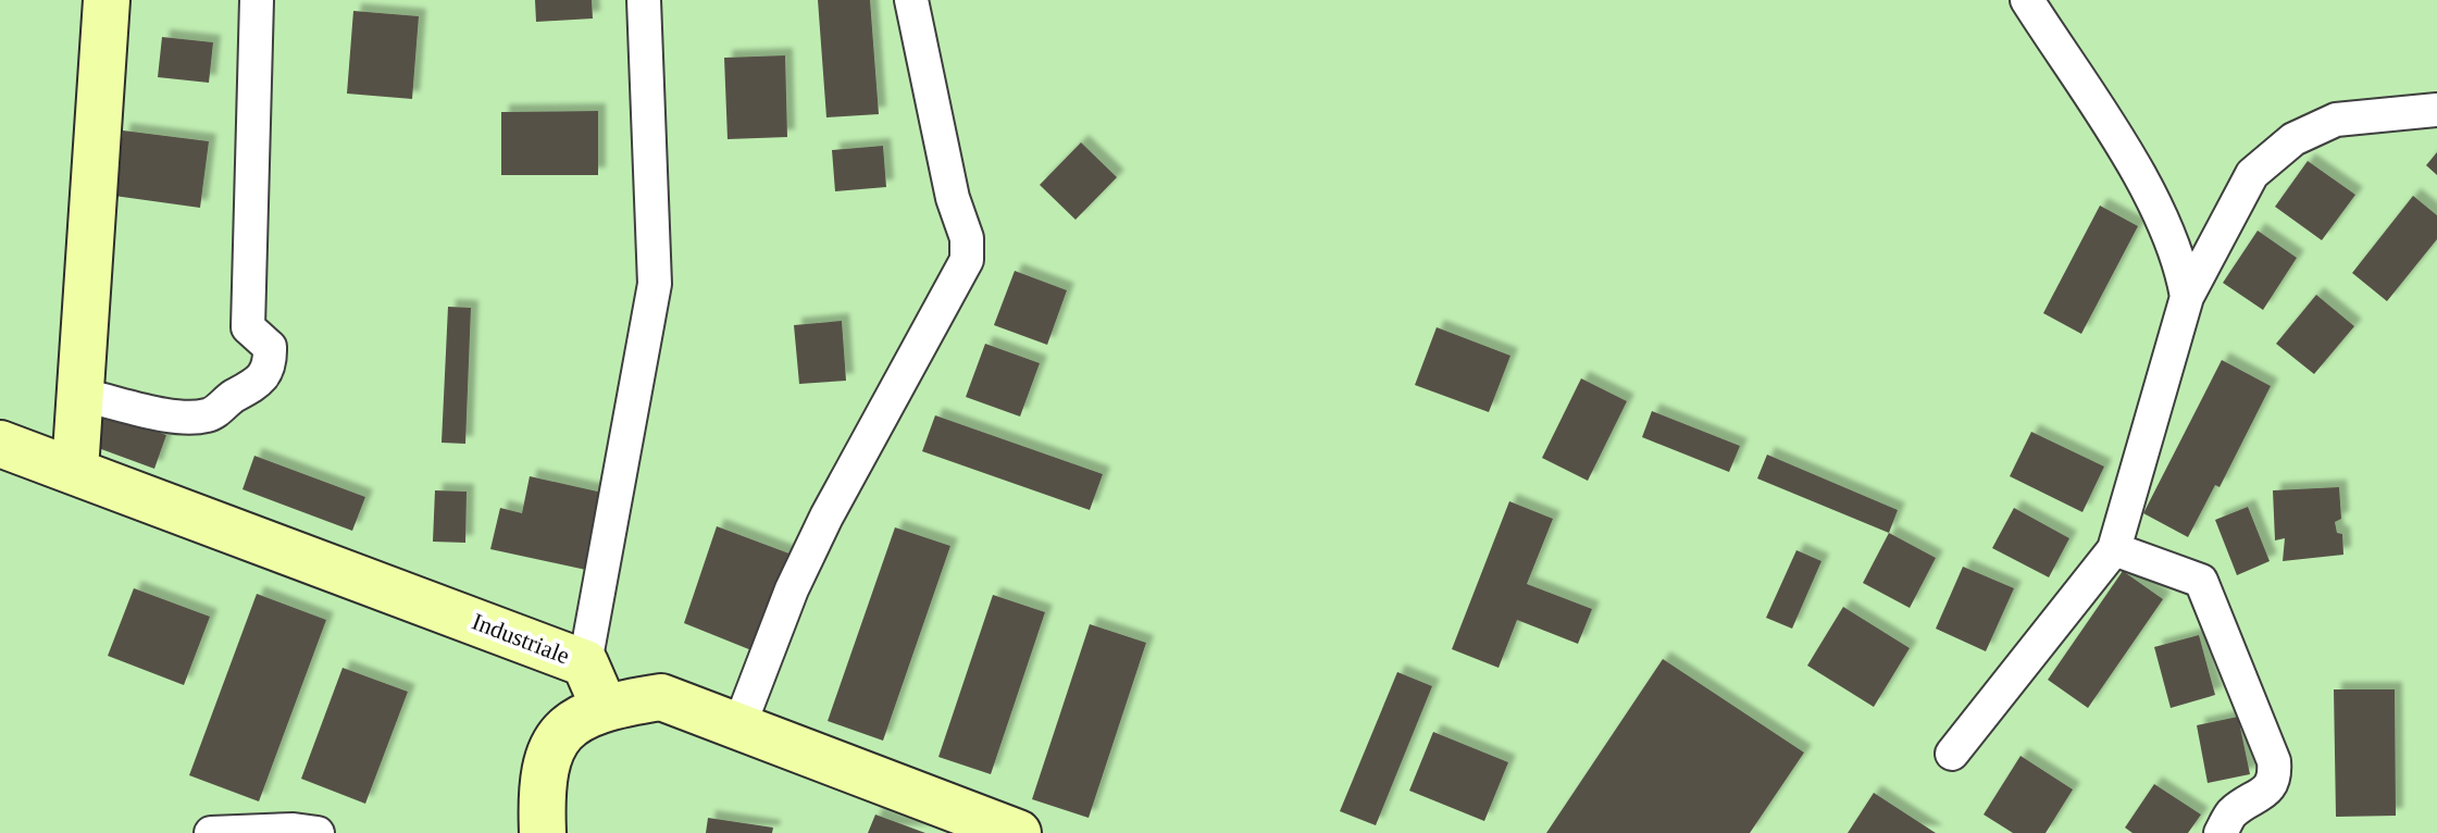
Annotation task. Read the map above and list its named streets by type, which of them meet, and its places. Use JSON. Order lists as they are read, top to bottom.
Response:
{
  "streets": {
    "street": ["Industriale"]
  }
}
